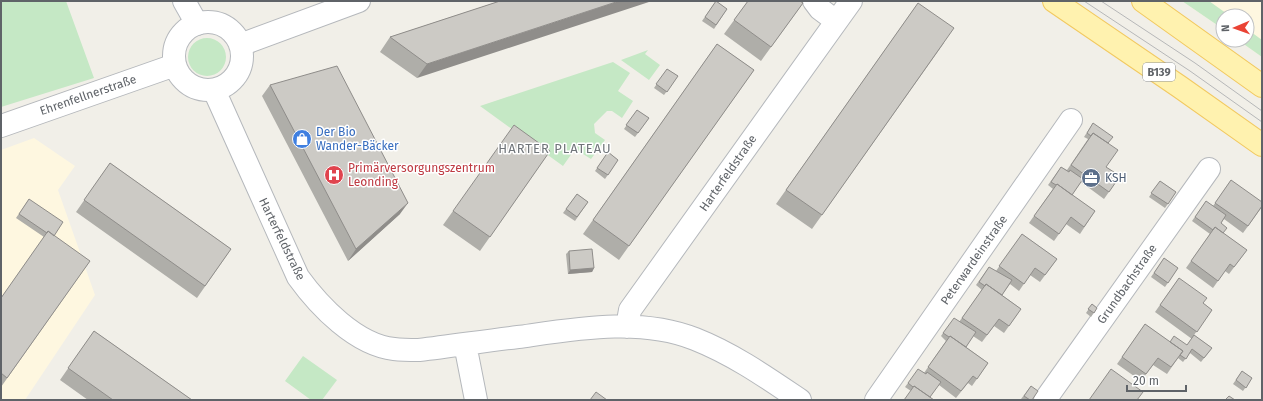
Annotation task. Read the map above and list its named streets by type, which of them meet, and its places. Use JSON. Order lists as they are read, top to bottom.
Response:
{
  "streets": {
    "main road": ["B139"],
    "street": [
      "Ehrenfellnerstraße",
      "Harterfeldstraße",
      "Peterwardeinstraße",
      "Grundbachstraße"
    ]
  },
  "crossings": [
    ["Ehrenfellnerstraße", "Harterfeldstraße"]
  ],
  "districts": ["HARTER PLATEAU"],
  "places": {
    "shop": ["Der Bio Wander-Bäcker"],
    "hospital": ["Primärversorgungszentrum Leonding"],
    "office": ["KSH"]
  },
  "scale_bar": "20 m",
  "north": "left"
}
